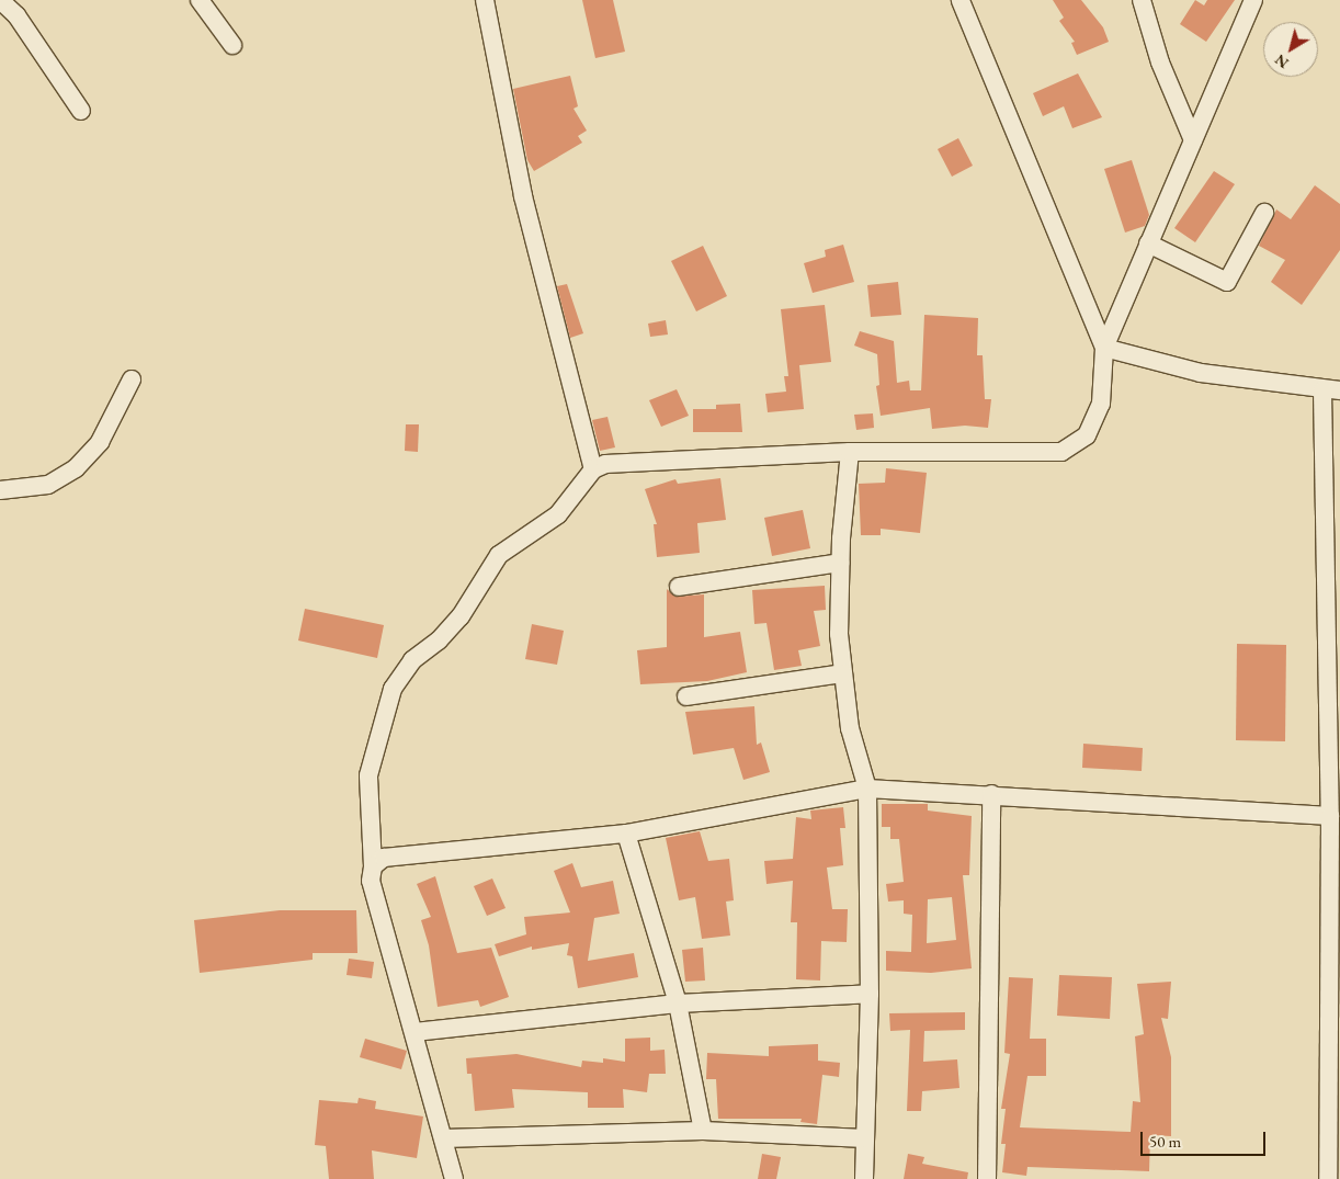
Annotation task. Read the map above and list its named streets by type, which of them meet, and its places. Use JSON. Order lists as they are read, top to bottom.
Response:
{
  "scale_bar": "50 m",
  "north": "bottom left"
}
